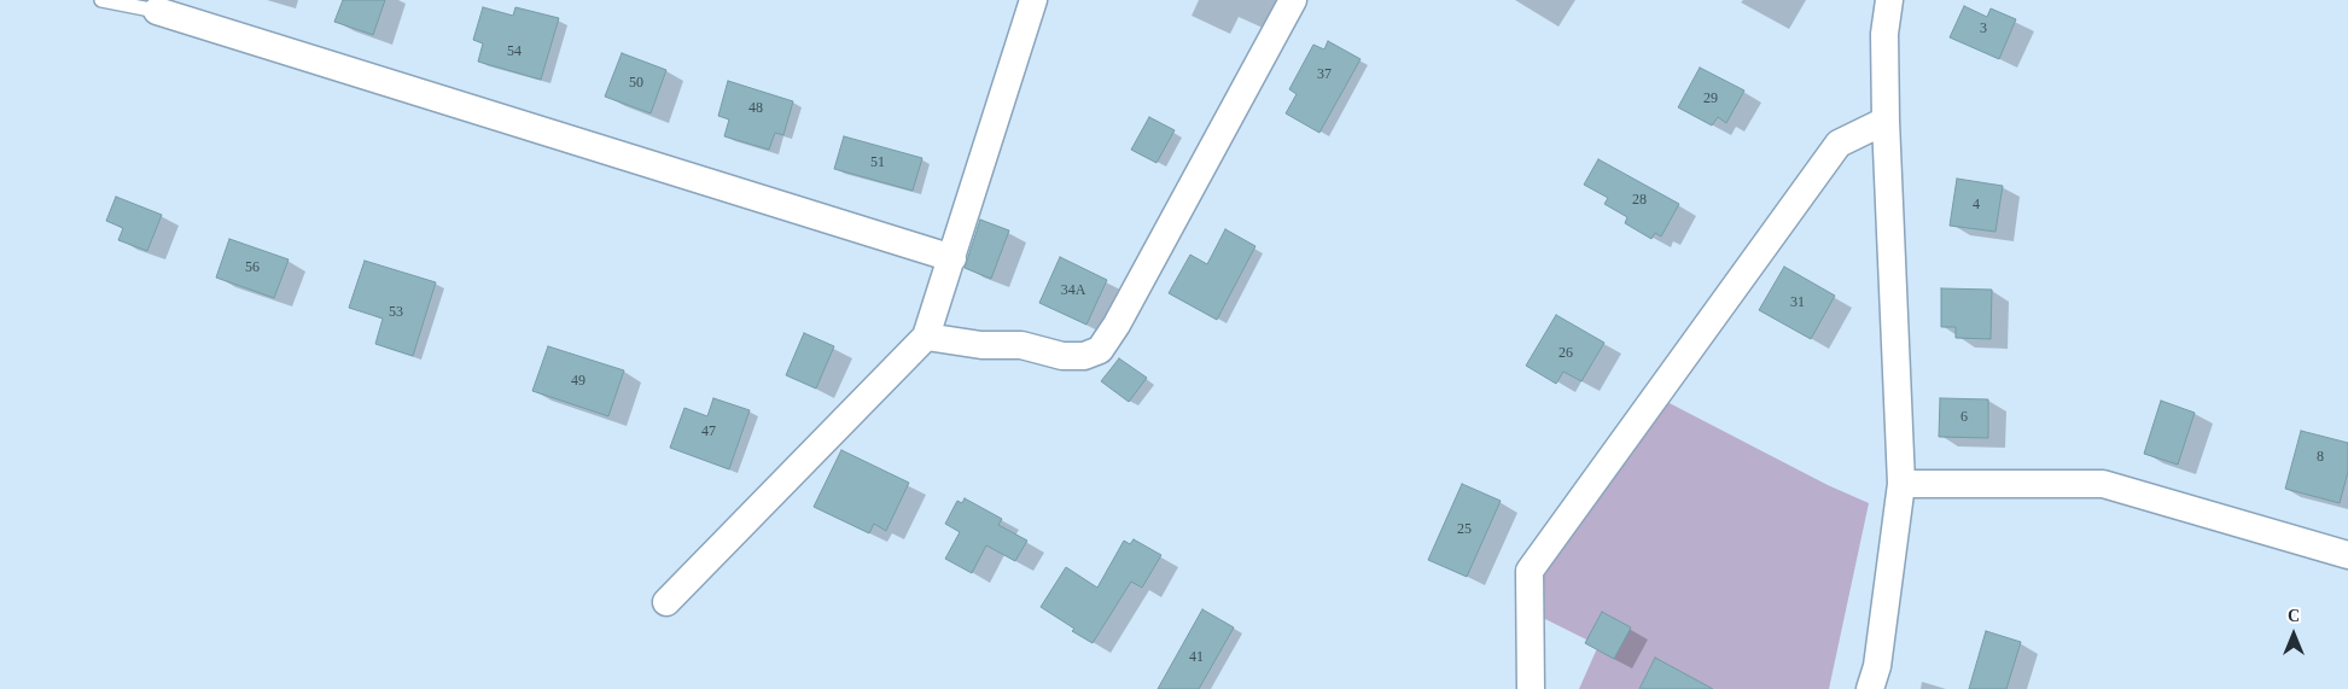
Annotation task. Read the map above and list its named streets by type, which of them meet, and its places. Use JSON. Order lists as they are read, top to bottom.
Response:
{
  "house_numbers": [
    "3",
    "54",
    "37",
    "50",
    "29",
    "48",
    "51",
    "28",
    "4",
    "56",
    "34А",
    "31",
    "53",
    "26",
    "49",
    "6",
    "47",
    "8",
    "25",
    "41"
  ],
  "north": "top"
}
